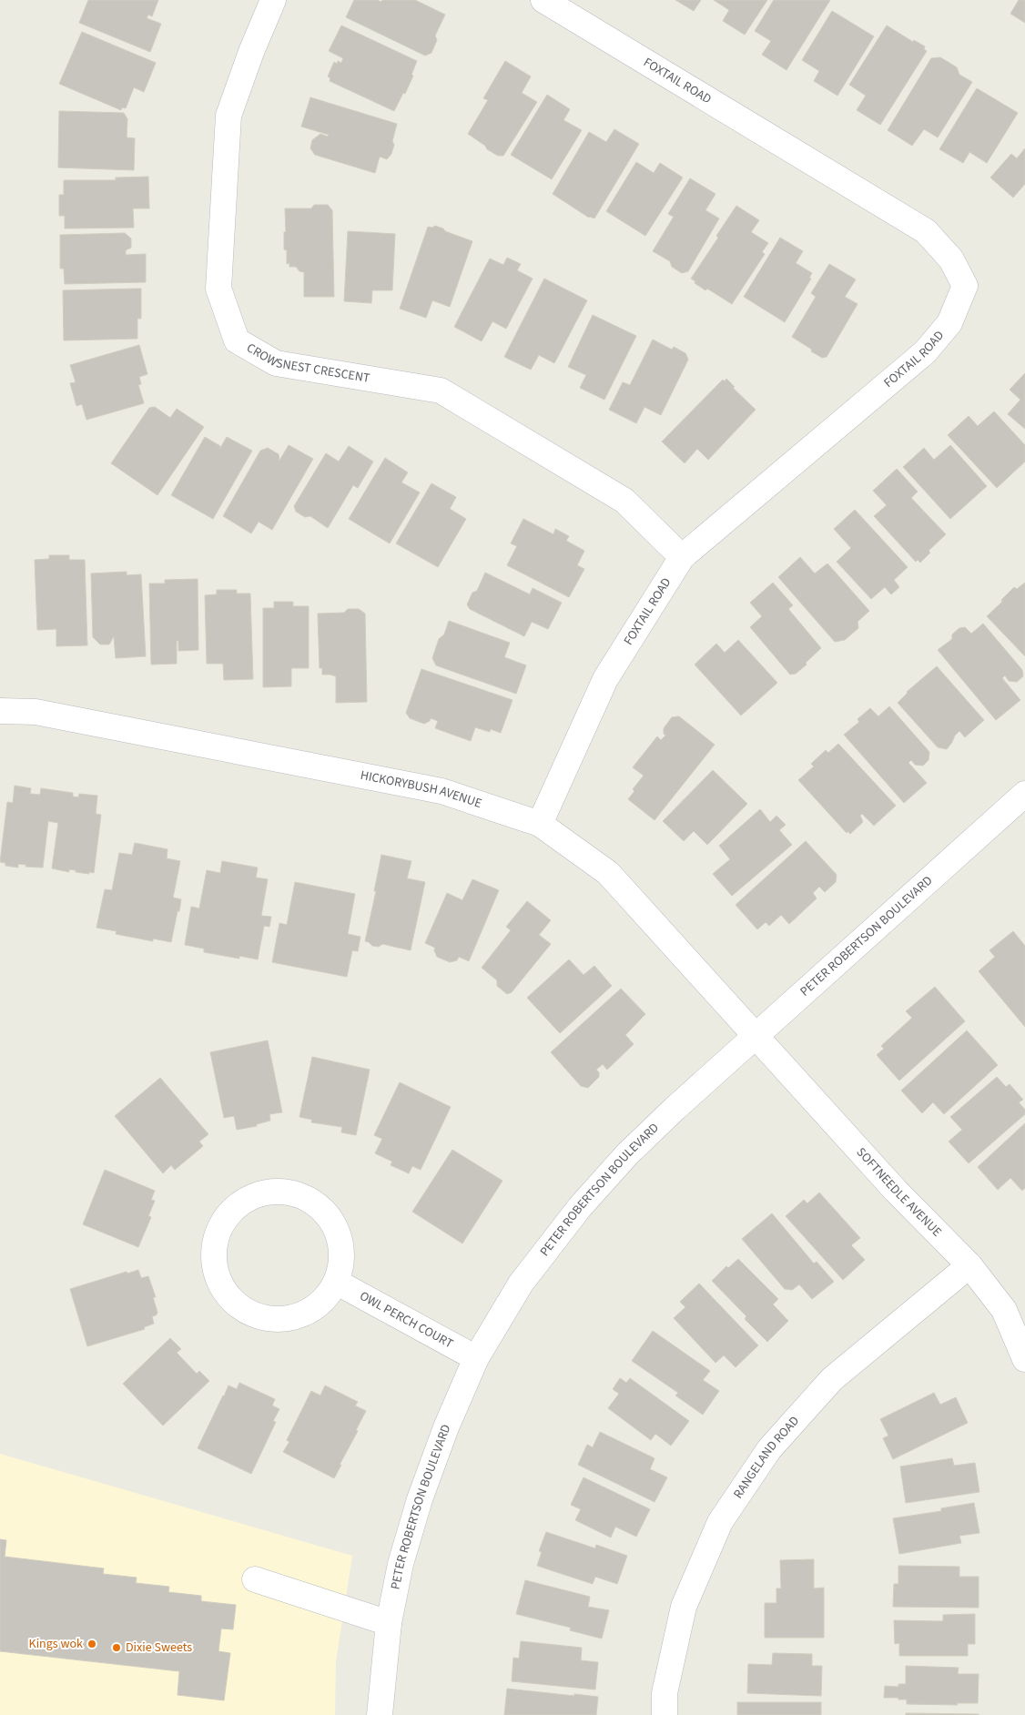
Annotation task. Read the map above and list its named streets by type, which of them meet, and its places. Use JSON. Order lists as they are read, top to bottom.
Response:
{
  "streets": {
    "street": [
      "FOXTAIL ROAD",
      "CROWSNEST CRESCENT",
      "HICKORYBUSH AVENUE",
      "PETER ROBERTSON BOULEVARD",
      "SOFTNEEDLE AVENUE",
      "OWL PERCH COURT",
      "RANGELAND ROAD"
    ]
  },
  "crossings": [
    ["FOXTAIL ROAD", "CROWSNEST CRESCENT"],
    ["FOXTAIL ROAD", "HICKORYBUSH AVENUE"],
    ["HICKORYBUSH AVENUE", "PETER ROBERTSON BOULEVARD"],
    ["HICKORYBUSH AVENUE", "SOFTNEEDLE AVENUE"],
    ["PETER ROBERTSON BOULEVARD", "SOFTNEEDLE AVENUE"],
    ["PETER ROBERTSON BOULEVARD", "OWL PERCH COURT"],
    ["SOFTNEEDLE AVENUE", "RANGELAND ROAD"]
  ],
  "places": ["Kings wok", "Dixie Sweets"]
}
